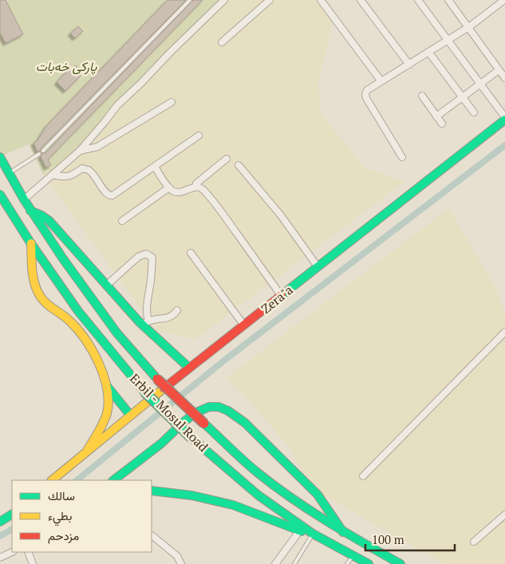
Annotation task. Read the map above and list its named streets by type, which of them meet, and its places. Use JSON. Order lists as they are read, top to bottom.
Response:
{
  "streets": {
    "main road": ["Zera\"a", "Erbil - Mosul Road"]
  },
  "parks": ["پارکی خەبات"],
  "legend": ["سالك", "بطيء", "مزدحم"],
  "scale_bar": "100 m"
}
